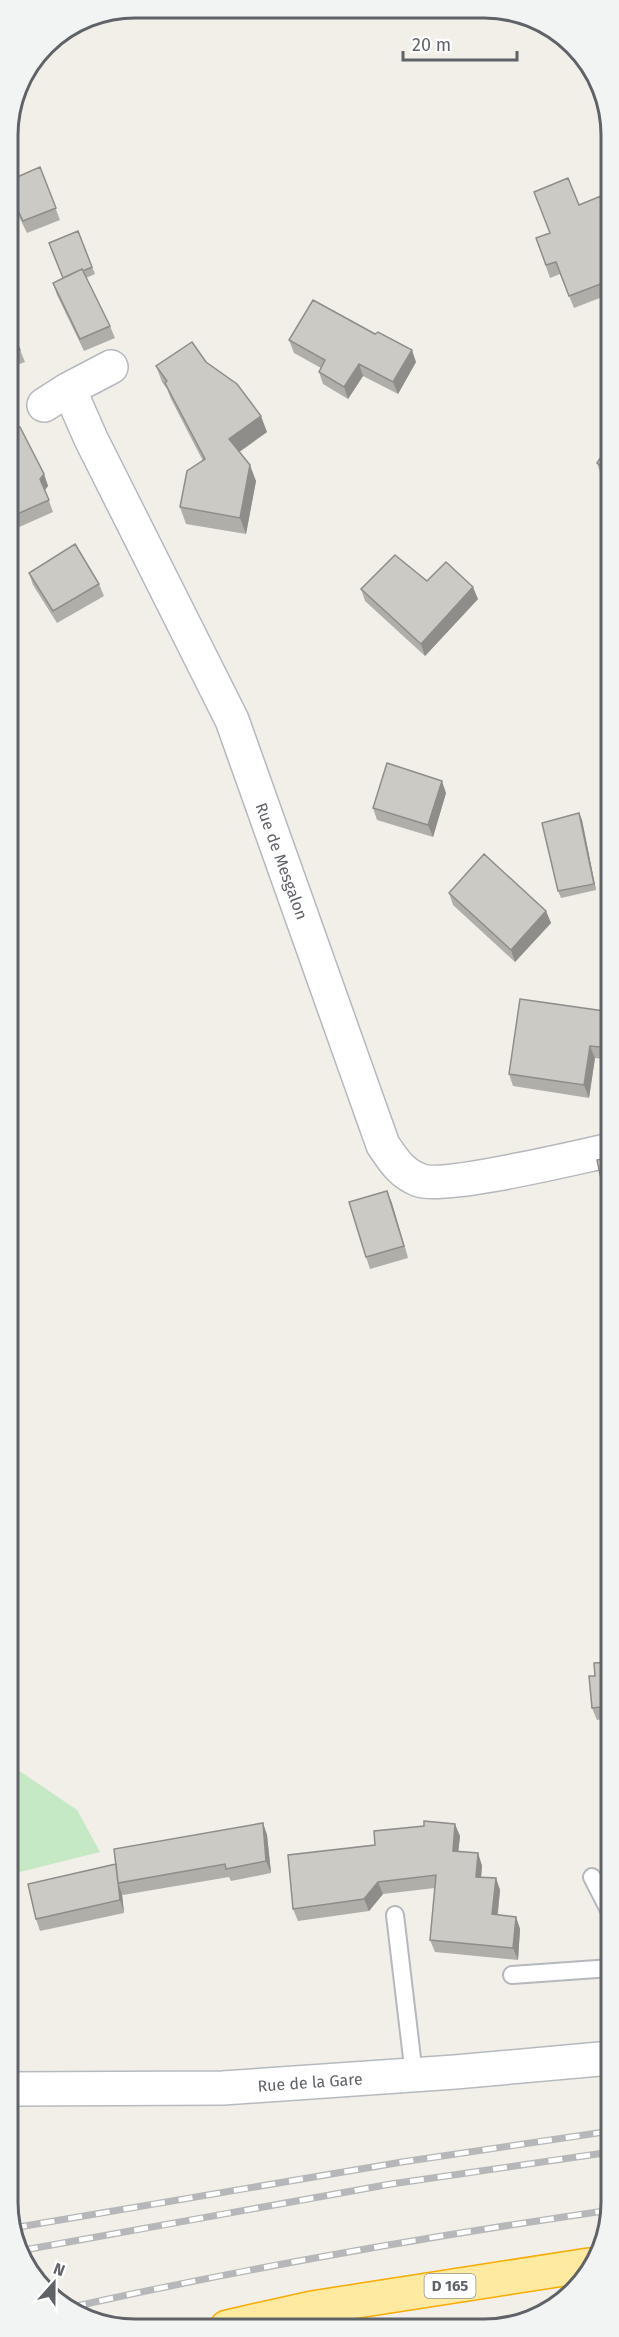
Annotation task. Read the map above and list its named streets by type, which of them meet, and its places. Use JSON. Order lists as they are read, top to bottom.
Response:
{
  "streets": {
    "highway": ["D 165"],
    "street": ["Rue de Mesgalon", "Rue de la Gare"]
  },
  "scale_bar": "20 m",
  "north": "top"
}
